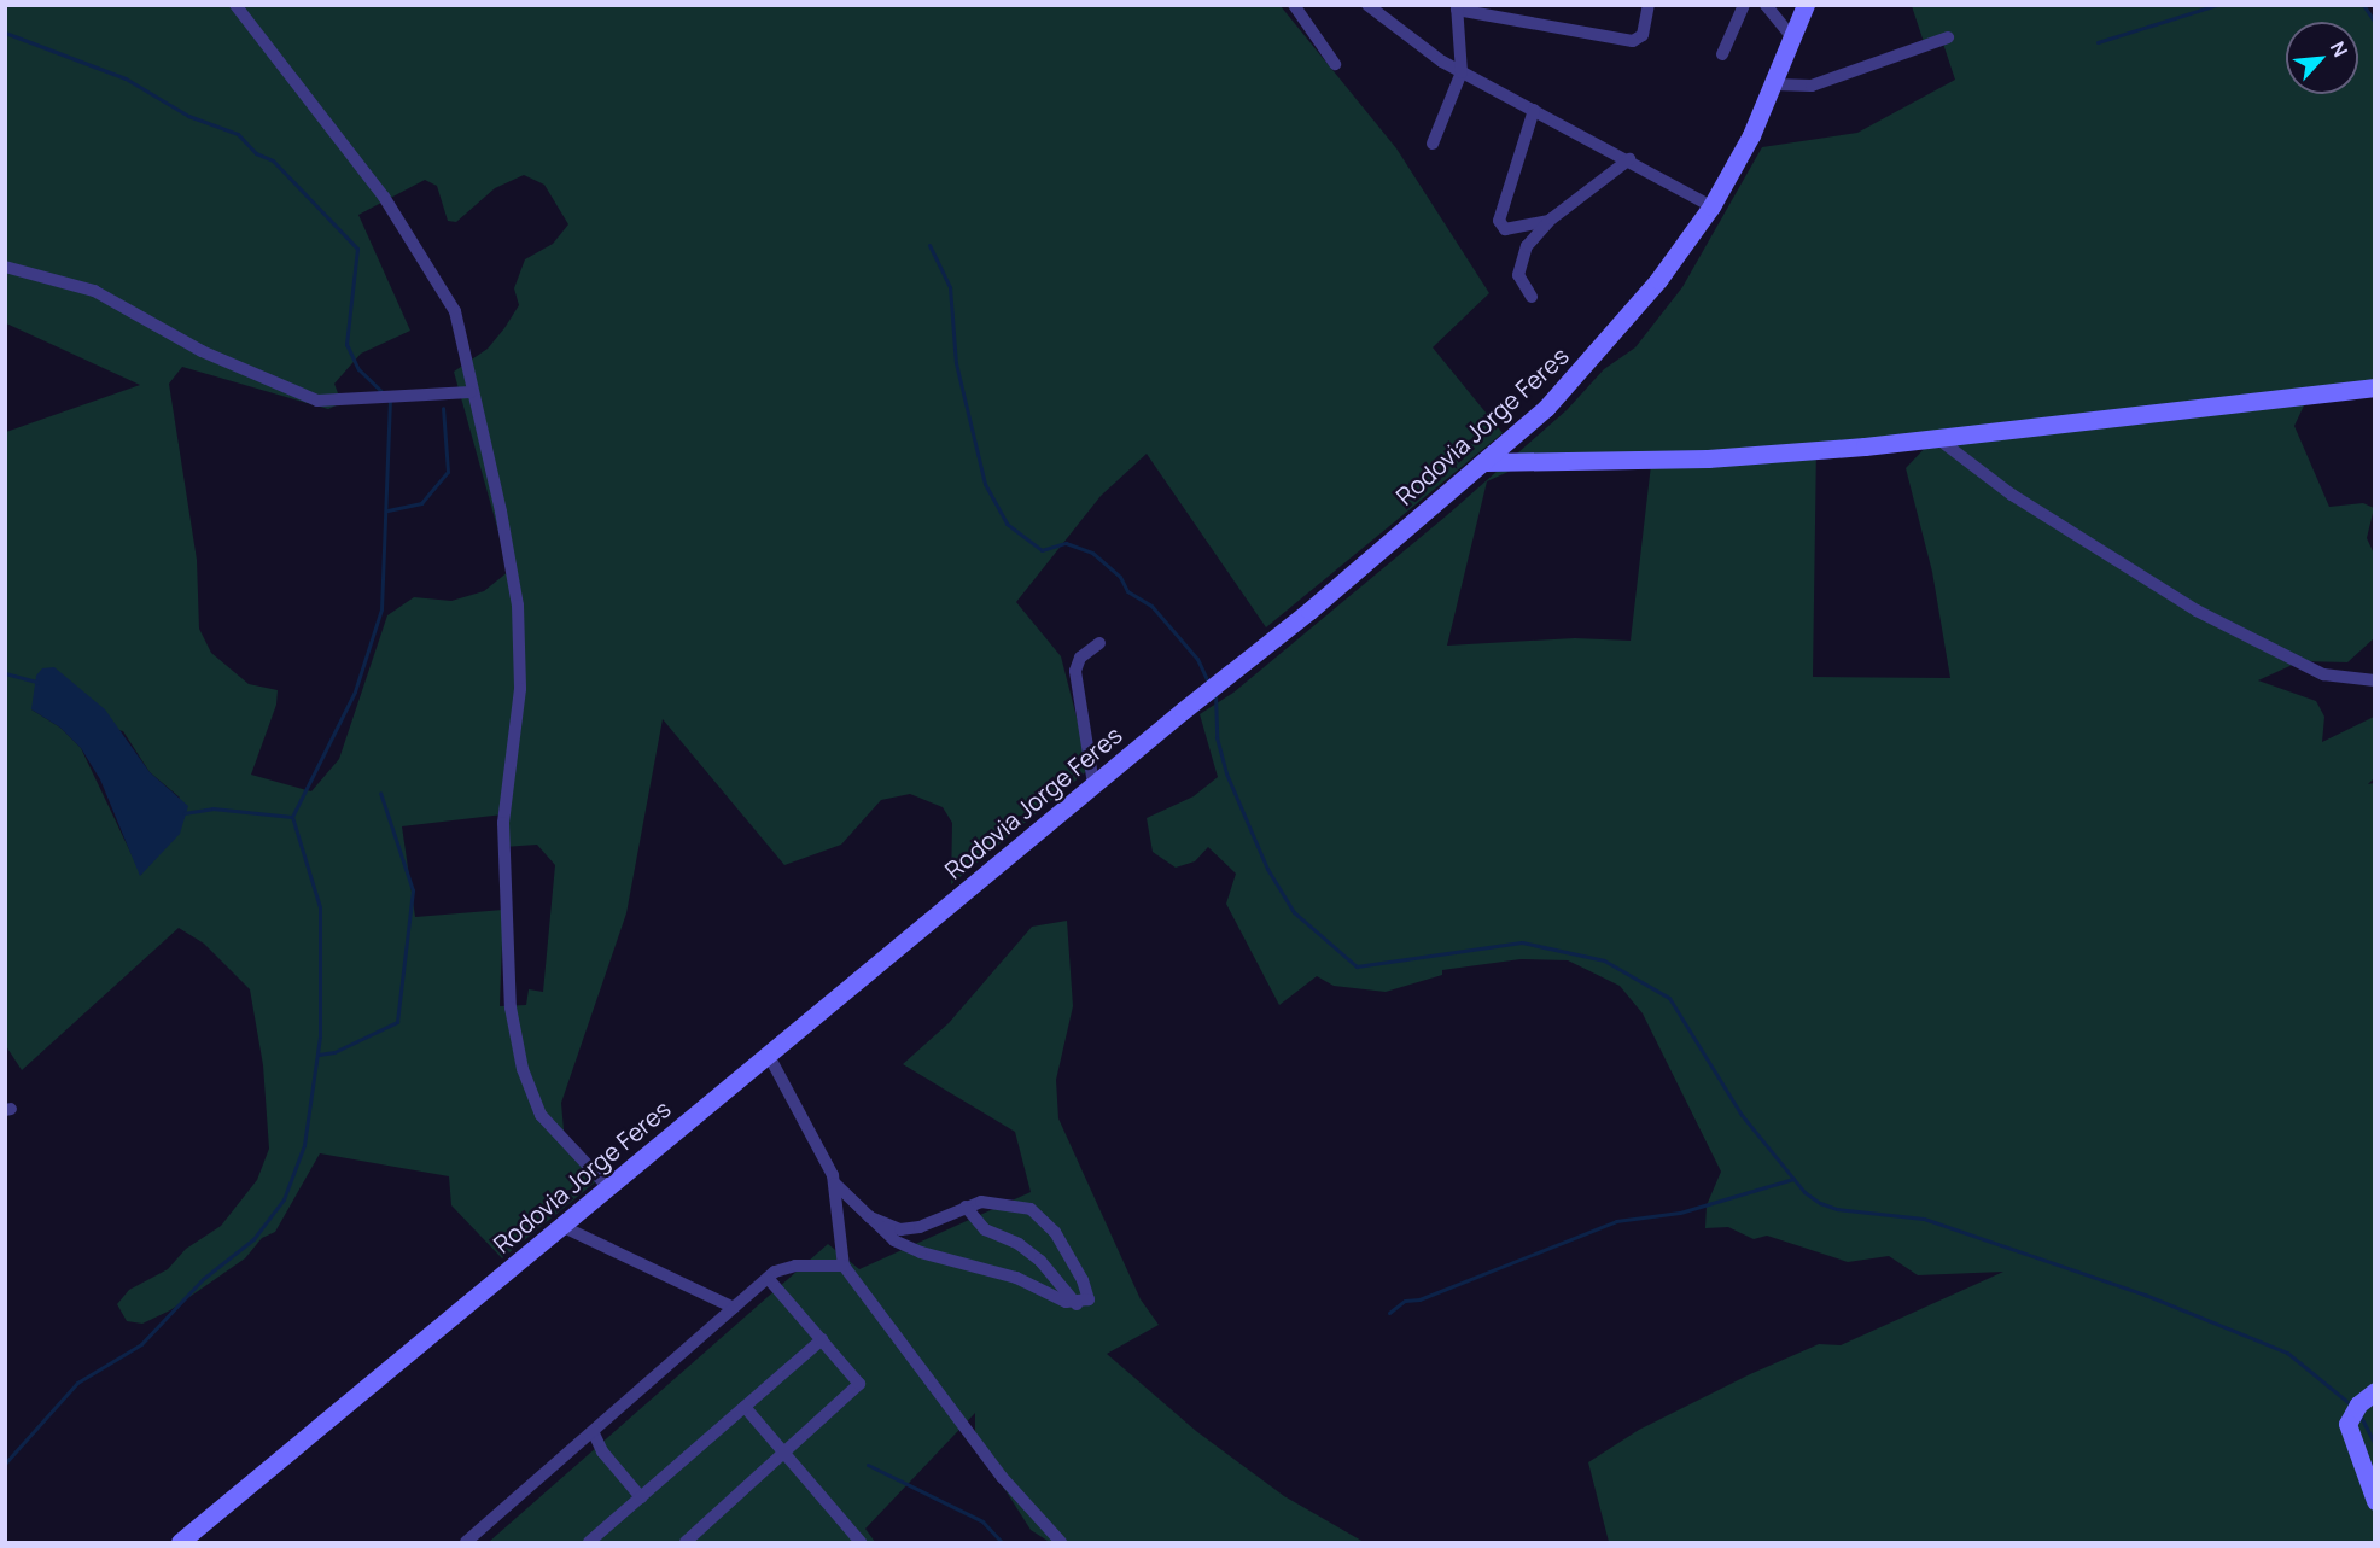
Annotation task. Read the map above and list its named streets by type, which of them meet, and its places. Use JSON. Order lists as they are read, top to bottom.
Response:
{
  "streets": {
    "main road": ["Rodovia Jorge Feres"]
  },
  "north": "top right"
}
